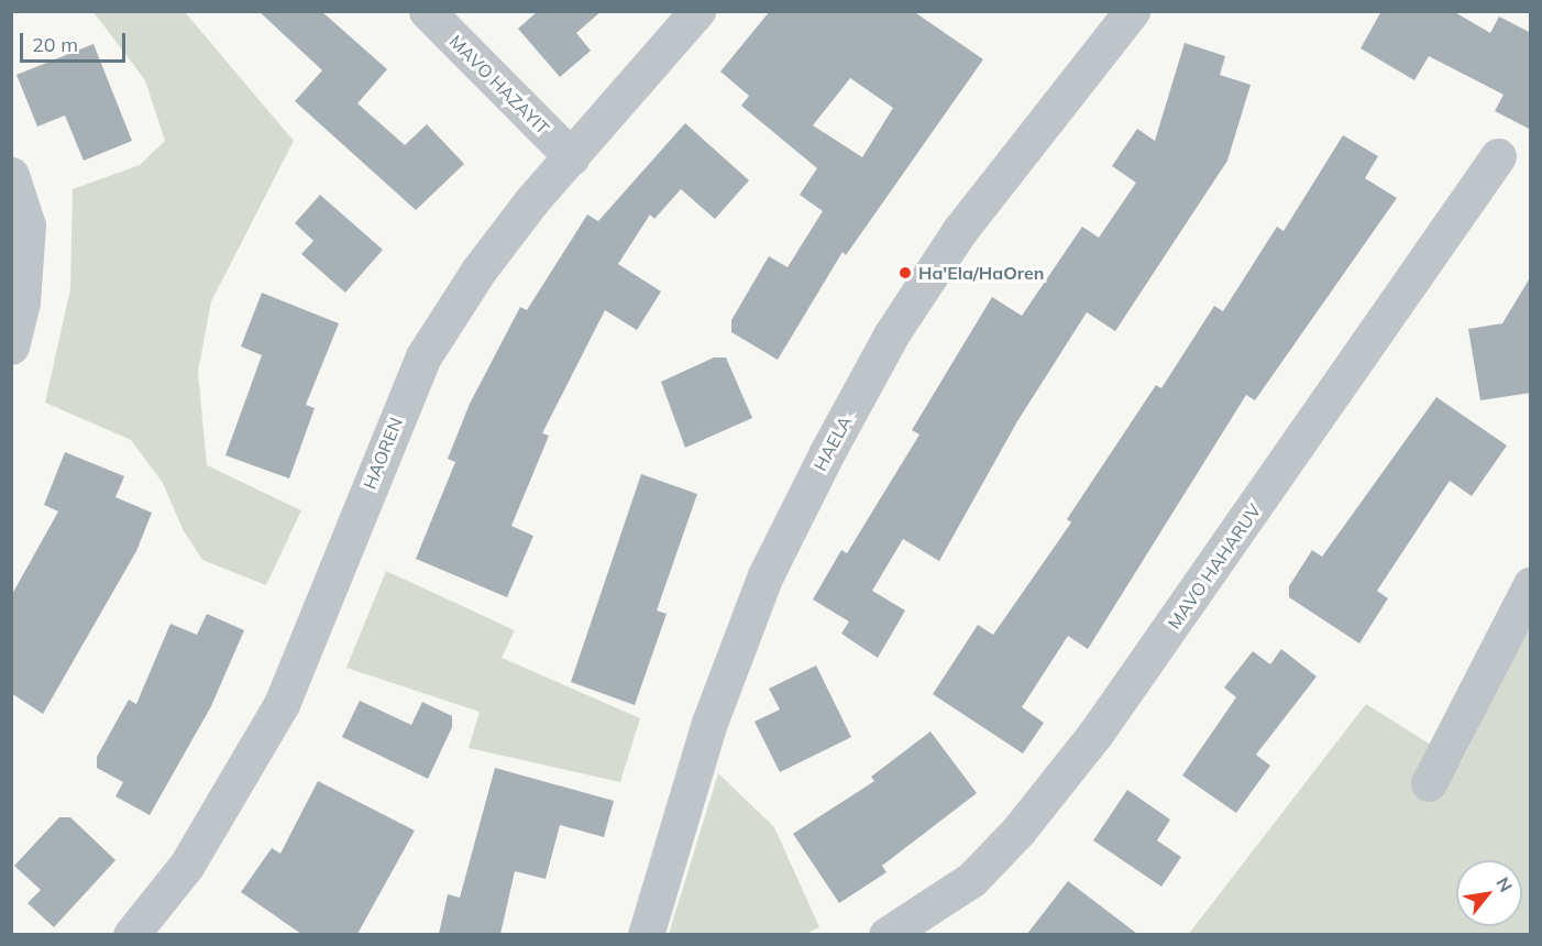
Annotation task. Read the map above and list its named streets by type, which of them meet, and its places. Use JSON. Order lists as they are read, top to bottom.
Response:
{
  "streets": {
    "street": [
      "MAVO HAZAYIT",
      "HAELA",
      "HAOREN",
      "MAVO HAHARUV"
    ]
  },
  "crossings": [
    ["MAVO HAZAYIT", "HAOREN"]
  ],
  "places": ["Ha'Ela/HaOren"],
  "scale_bar": "20 m",
  "north": "top right"
}
